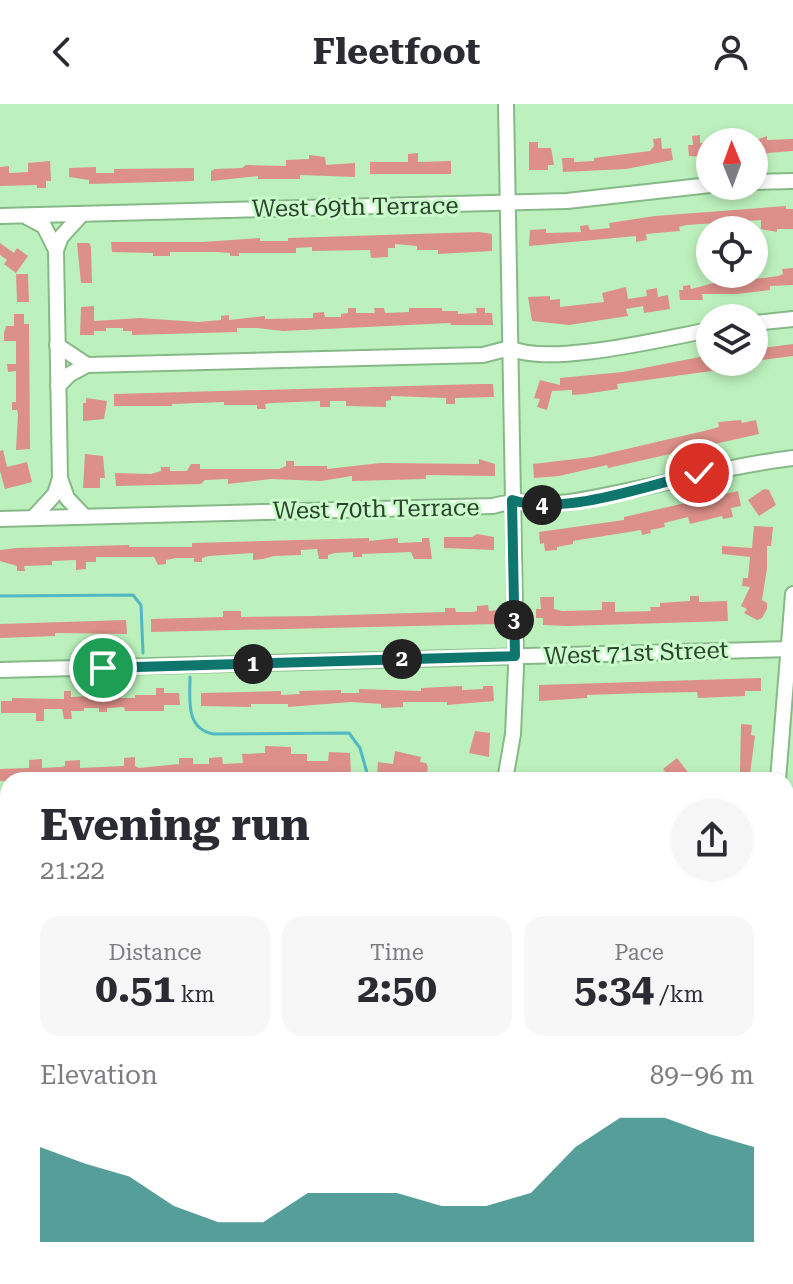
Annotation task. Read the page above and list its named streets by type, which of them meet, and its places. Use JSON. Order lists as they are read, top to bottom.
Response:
{
  "streets": {
    "street": ["West 69th Terrace", "West 70th Terrace", "West 71st Street"]
  },
  "north": "top",
  "page": {
    "header": "Fleetfoot",
    "pins": [
      "4",
      "3",
      "2",
      "1"
    ],
    "heading": ["Evening run", "21:22"],
    "stats": [
      ["Distance", "0.51 km"],
      ["Time", "2:50"],
      ["Pace", "5:34 /km"]
    ],
    "chart": ["Elevation", "89–96 m"]
  }
}
